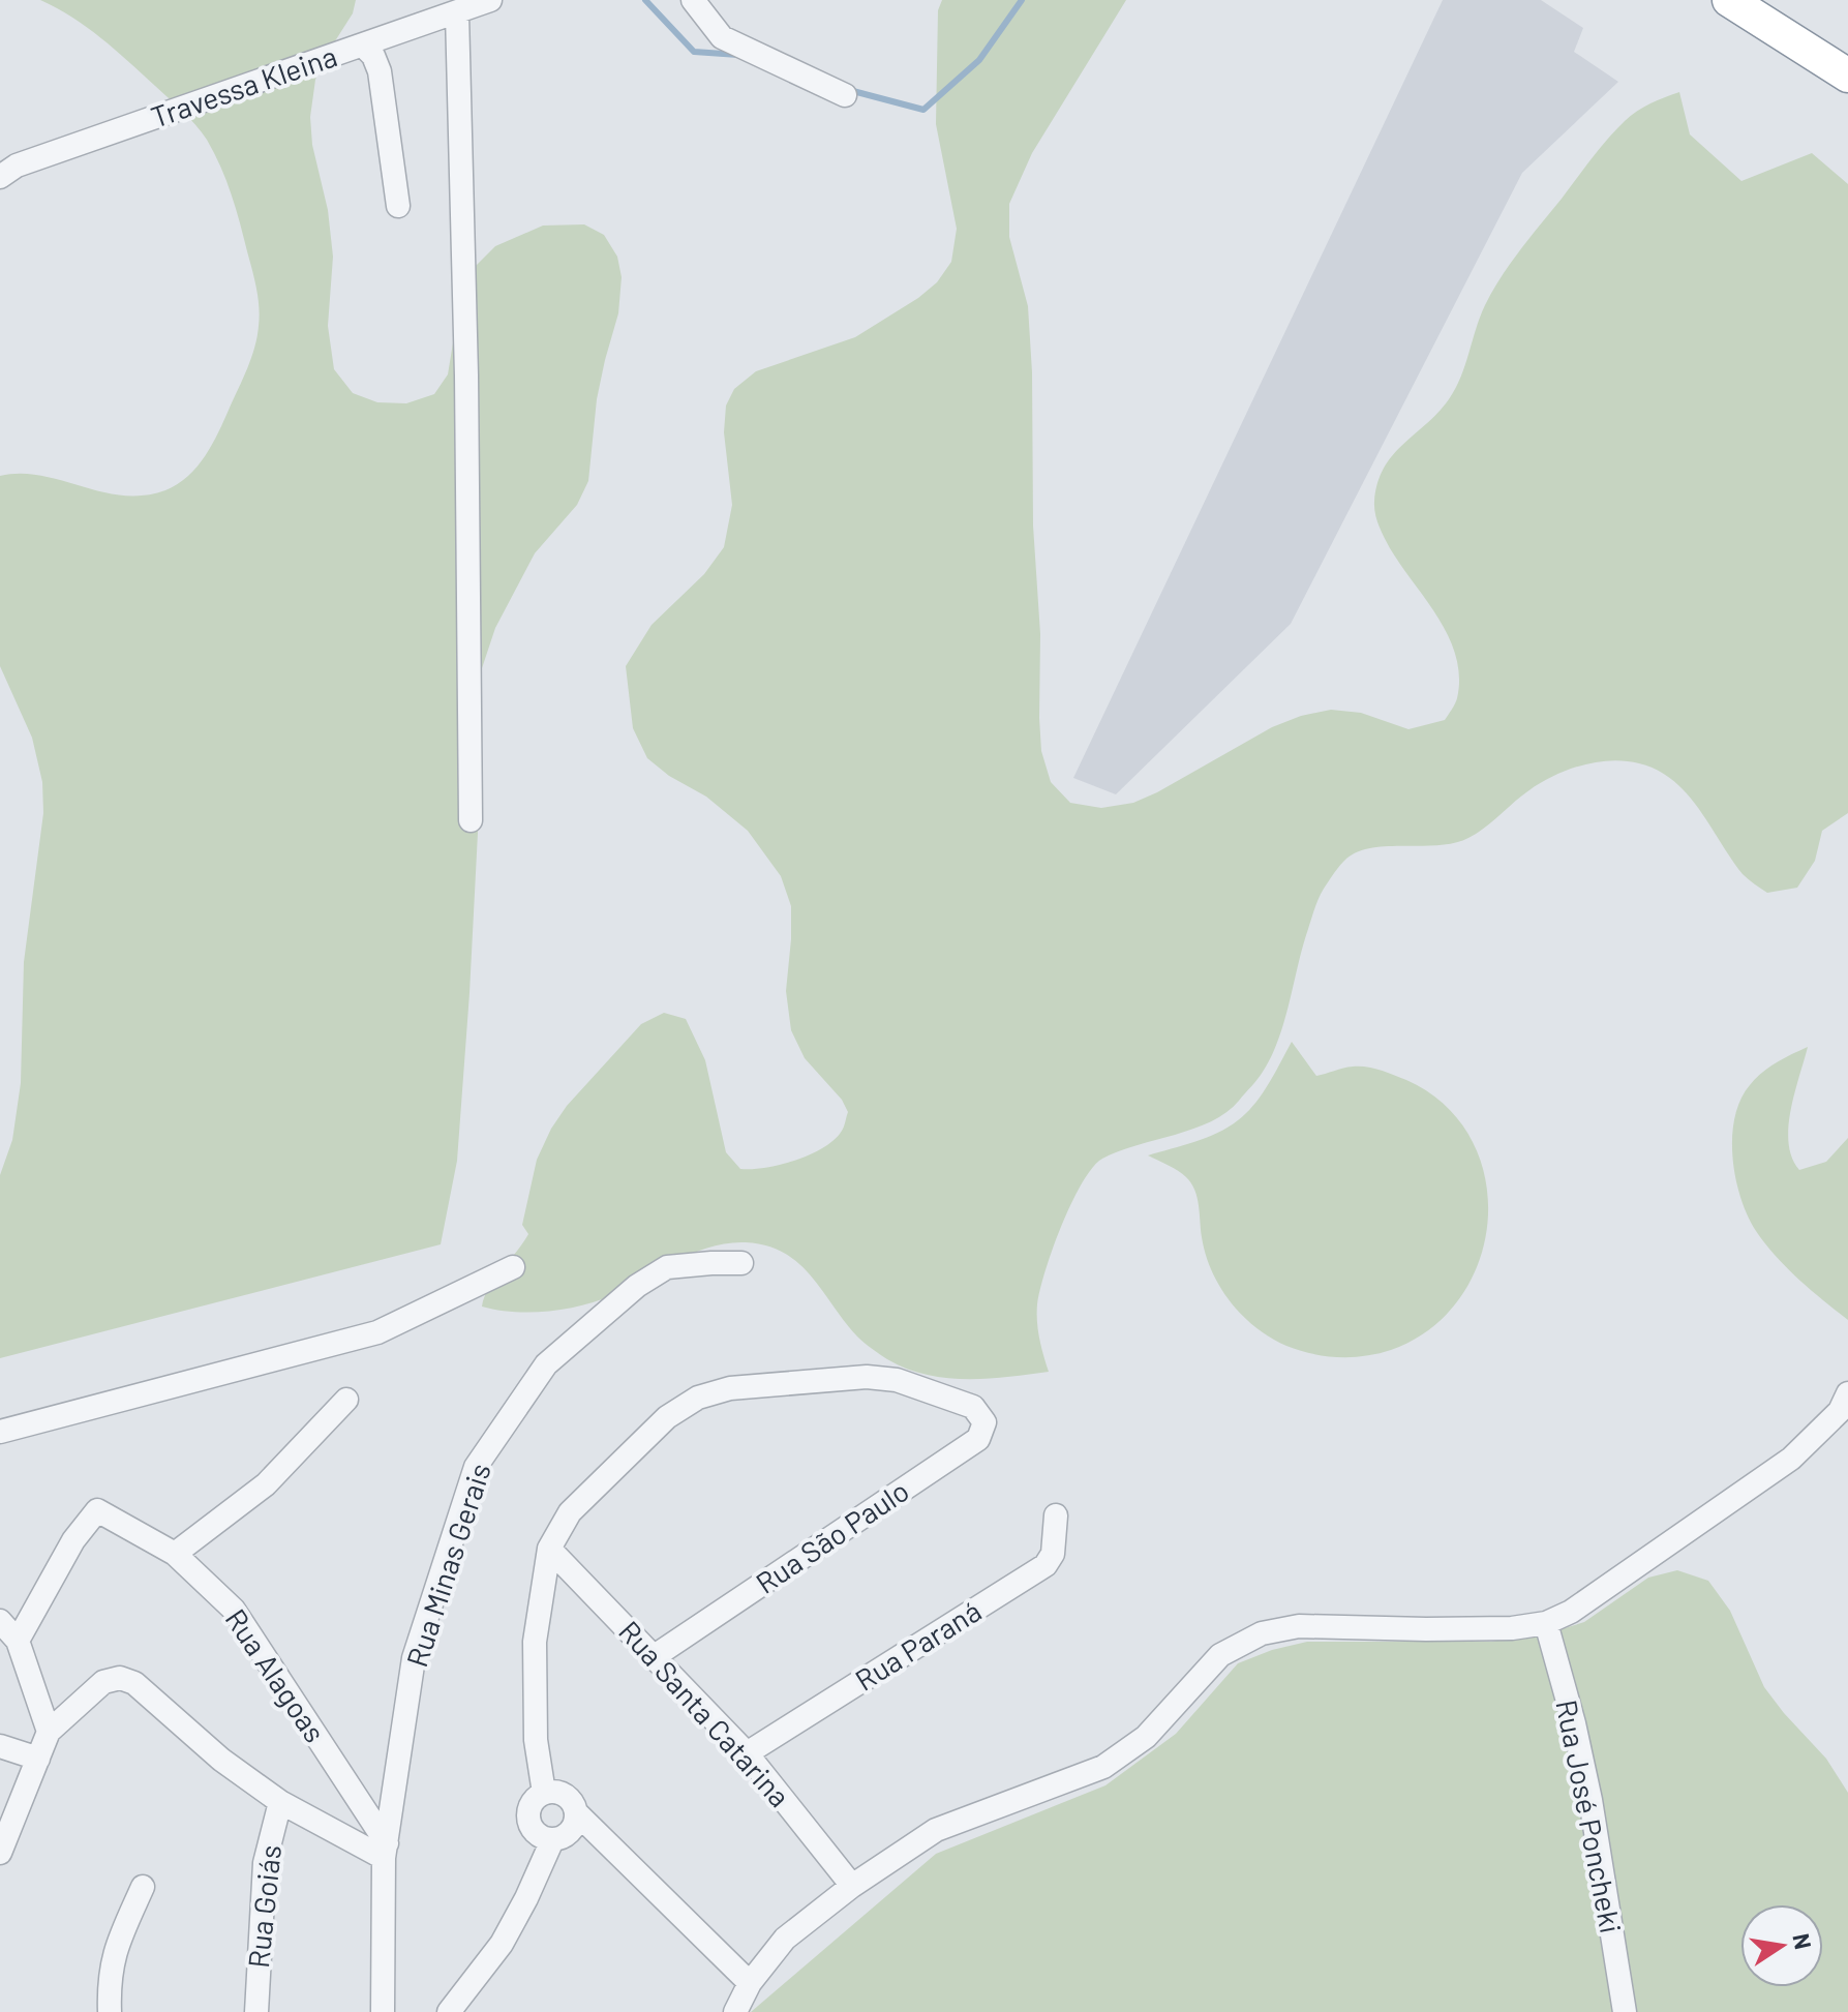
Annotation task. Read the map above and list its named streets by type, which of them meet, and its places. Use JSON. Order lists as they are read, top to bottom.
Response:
{
  "streets": {
    "street": [
      "Travessa Kleina",
      "Rua São Paulo",
      "Rua Minas Gerais",
      "Rua Paraná",
      "Rua Alagoas",
      "Rua Santa Catarina",
      "Rua José Poncheki",
      "Rua Goiás"
    ]
  },
  "crossings": [
    ["Rua São Paulo", "Rua Santa Catarina"],
    ["Rua Minas Gerais", "Rua Alagoas"],
    ["Rua Paraná", "Rua Santa Catarina"]
  ],
  "north": "right"
}
